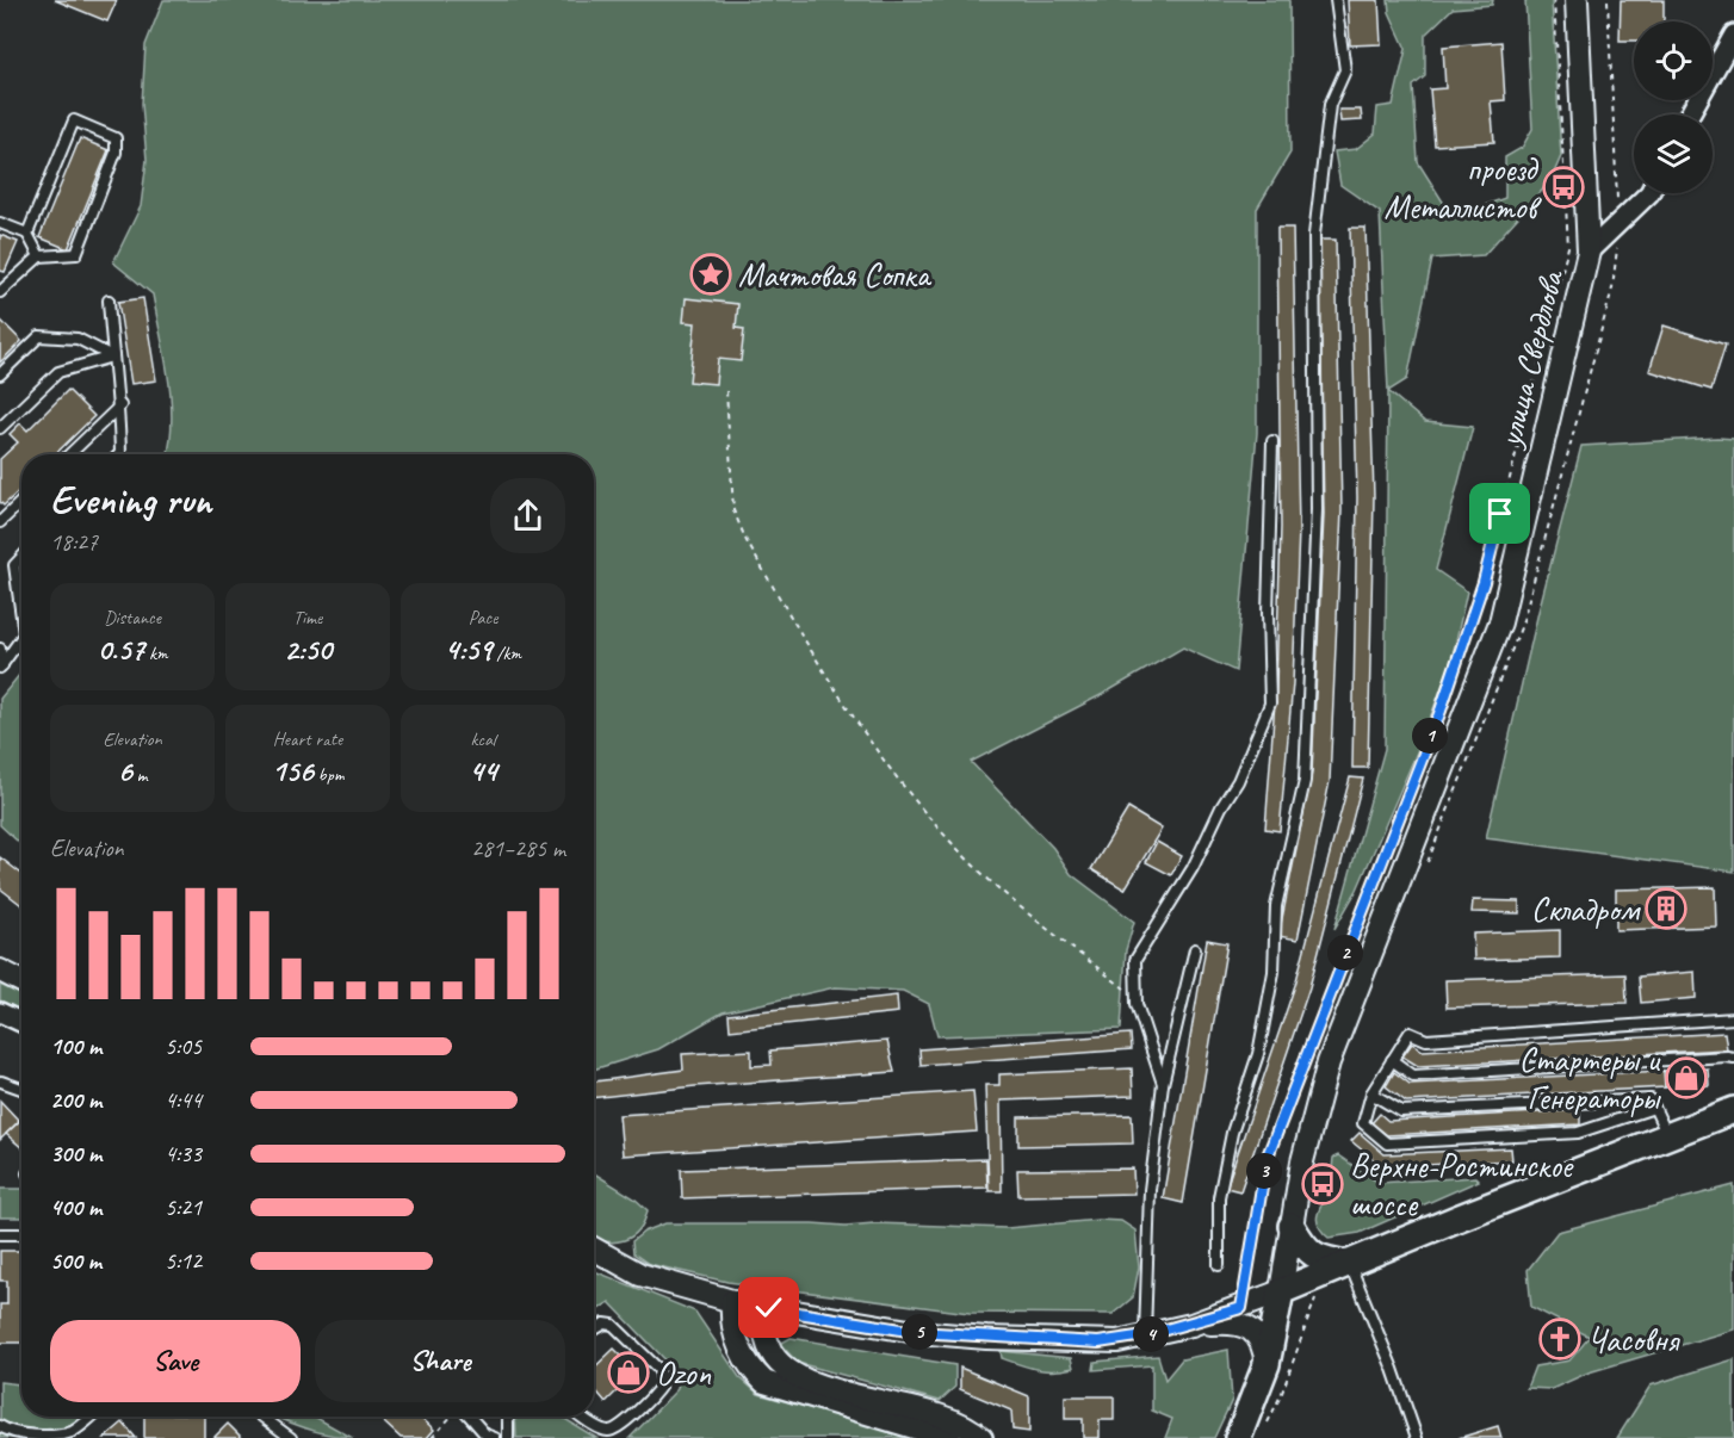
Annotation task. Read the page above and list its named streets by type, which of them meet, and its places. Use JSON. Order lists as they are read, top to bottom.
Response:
{
  "streets": {
    "street": ["улица Свердлова"]
  },
  "places": {
    "bus stop": ["проезд Металлистов", "Верхне-Ростинское шоссе"],
    "place": ["Мачтовая Сопка"],
    "building": ["Складром"],
    "shop": ["Стартеры и Генераторы", "Ozon"],
    "church": ["Часовня"]
  },
  "page": {
    "heading": ["Evening run", "18:27"],
    "stats": [
      ["Distance", "0.57 km"],
      ["Time", "2:50"],
      ["Pace", "4:59 /km"],
      ["Elevation", "6 m"],
      ["Heart rate", "156 bpm"],
      ["kcal", "44"]
    ],
    "pins": [
      "1",
      "2",
      "3",
      "5",
      "4"
    ],
    "chart": ["Elevation", "281–285 m"],
    "list": [
      {
        "name": "100 m",
        "note": "5:05"
      },
      {
        "name": "200 m",
        "note": "4:44"
      },
      {
        "name": "300 m",
        "note": "4:33"
      },
      {
        "name": "400 m",
        "note": "5:21"
      },
      {
        "name": "500 m",
        "note": "5:12"
      }
    ],
    "buttons": ["Save", "Share"]
  }
}
